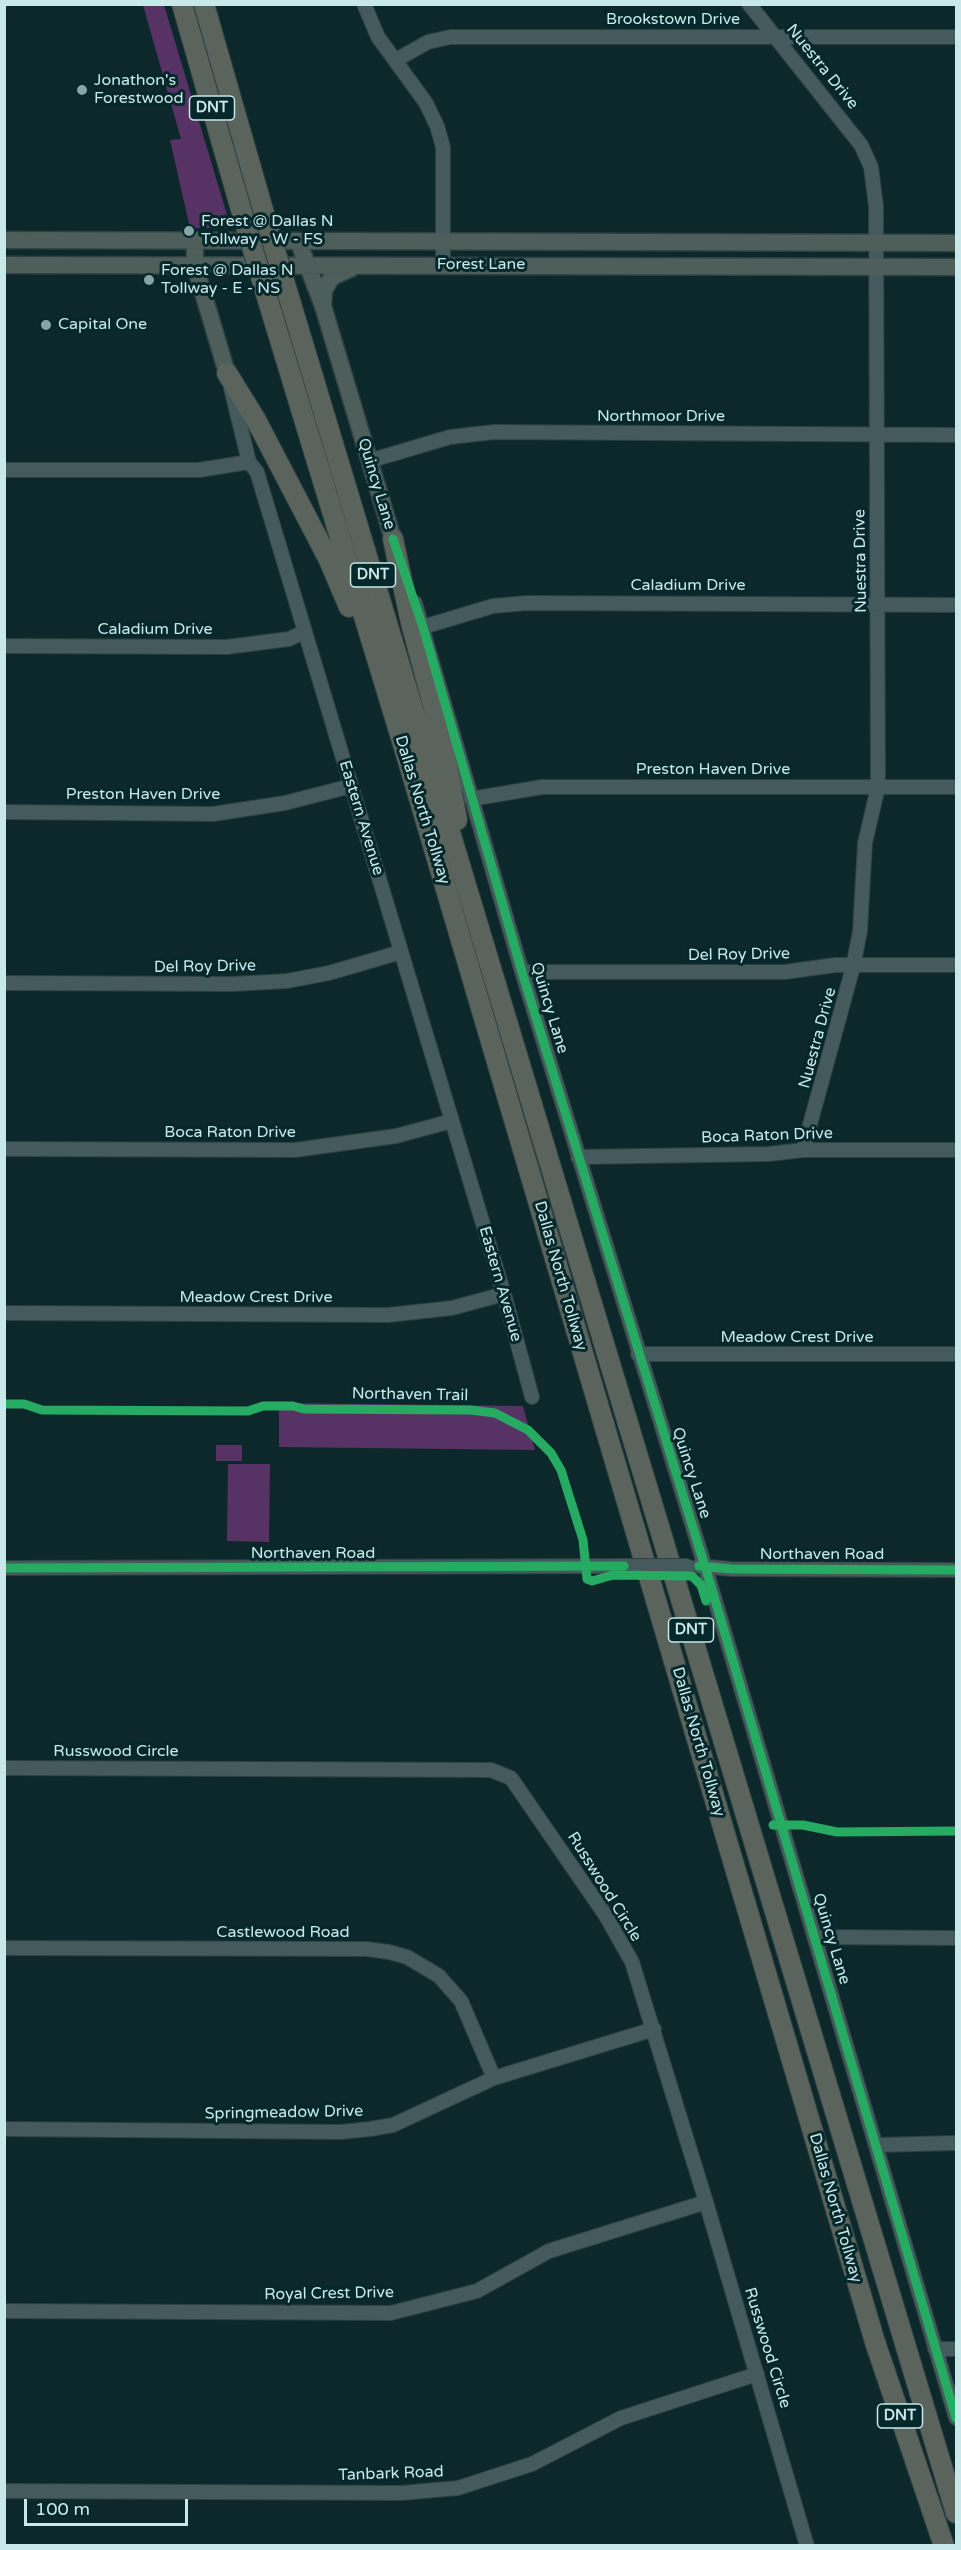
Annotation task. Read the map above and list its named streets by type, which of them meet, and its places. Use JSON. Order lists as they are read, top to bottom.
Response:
{
  "streets": {
    "highway": ["DNT", "Dallas North Tollway"],
    "main road": ["Forest Lane", "Quincy Lane", "Eastern Avenue"],
    "street": [
      "Brookstown Drive",
      "Nuestra Drive",
      "Northmoor Drive",
      "Caladium Drive",
      "Preston Haven Drive",
      "Del Roy Drive",
      "Boca Raton Drive",
      "Meadow Crest Drive",
      "Northaven Road",
      "Russwood Circle",
      "Castlewood Road",
      "Springmeadow Drive",
      "Royal Crest Drive",
      "Tanbark Road"
    ],
    "cycle path": ["Northaven Trail"]
  },
  "crossings": [
    ["Brookstown Drive", "Nuestra Drive"],
    ["Nuestra Drive", "Forest Lane"],
    ["Nuestra Drive", "Northmoor Drive"],
    ["Nuestra Drive", "Caladium Drive"],
    ["Nuestra Drive", "Preston Haven Drive"],
    ["Nuestra Drive", "Del Roy Drive"],
    ["Nuestra Drive", "Boca Raton Drive"],
    ["Forest Lane", "Quincy Lane"],
    ["Forest Lane", "Eastern Avenue"],
    ["Northmoor Drive", "Quincy Lane"],
    ["Quincy Lane", "Caladium Drive"],
    ["Quincy Lane", "Preston Haven Drive"],
    ["Quincy Lane", "Del Roy Drive"],
    ["Quincy Lane", "Boca Raton Drive"],
    ["Quincy Lane", "Meadow Crest Drive"],
    ["Quincy Lane", "Northaven Road"],
    ["Caladium Drive", "Eastern Avenue"],
    ["Preston Haven Drive", "Eastern Avenue"],
    ["Eastern Avenue", "Del Roy Drive"],
    ["Eastern Avenue", "Boca Raton Drive"],
    ["Eastern Avenue", "Meadow Crest Drive"],
    ["Russwood Circle", "Springmeadow Drive"],
    ["Russwood Circle", "Royal Crest Drive"],
    ["Russwood Circle", "Tanbark Road"],
    ["Castlewood Road", "Springmeadow Drive"]
  ],
  "places": [
    "Jonathon's Forestwood",
    "Forest @ Dallas N Tollway - W - FS",
    "Forest @ Dallas N Tollway - E - NS",
    "Capital One"
  ],
  "scale_bar": "100 m"
}
